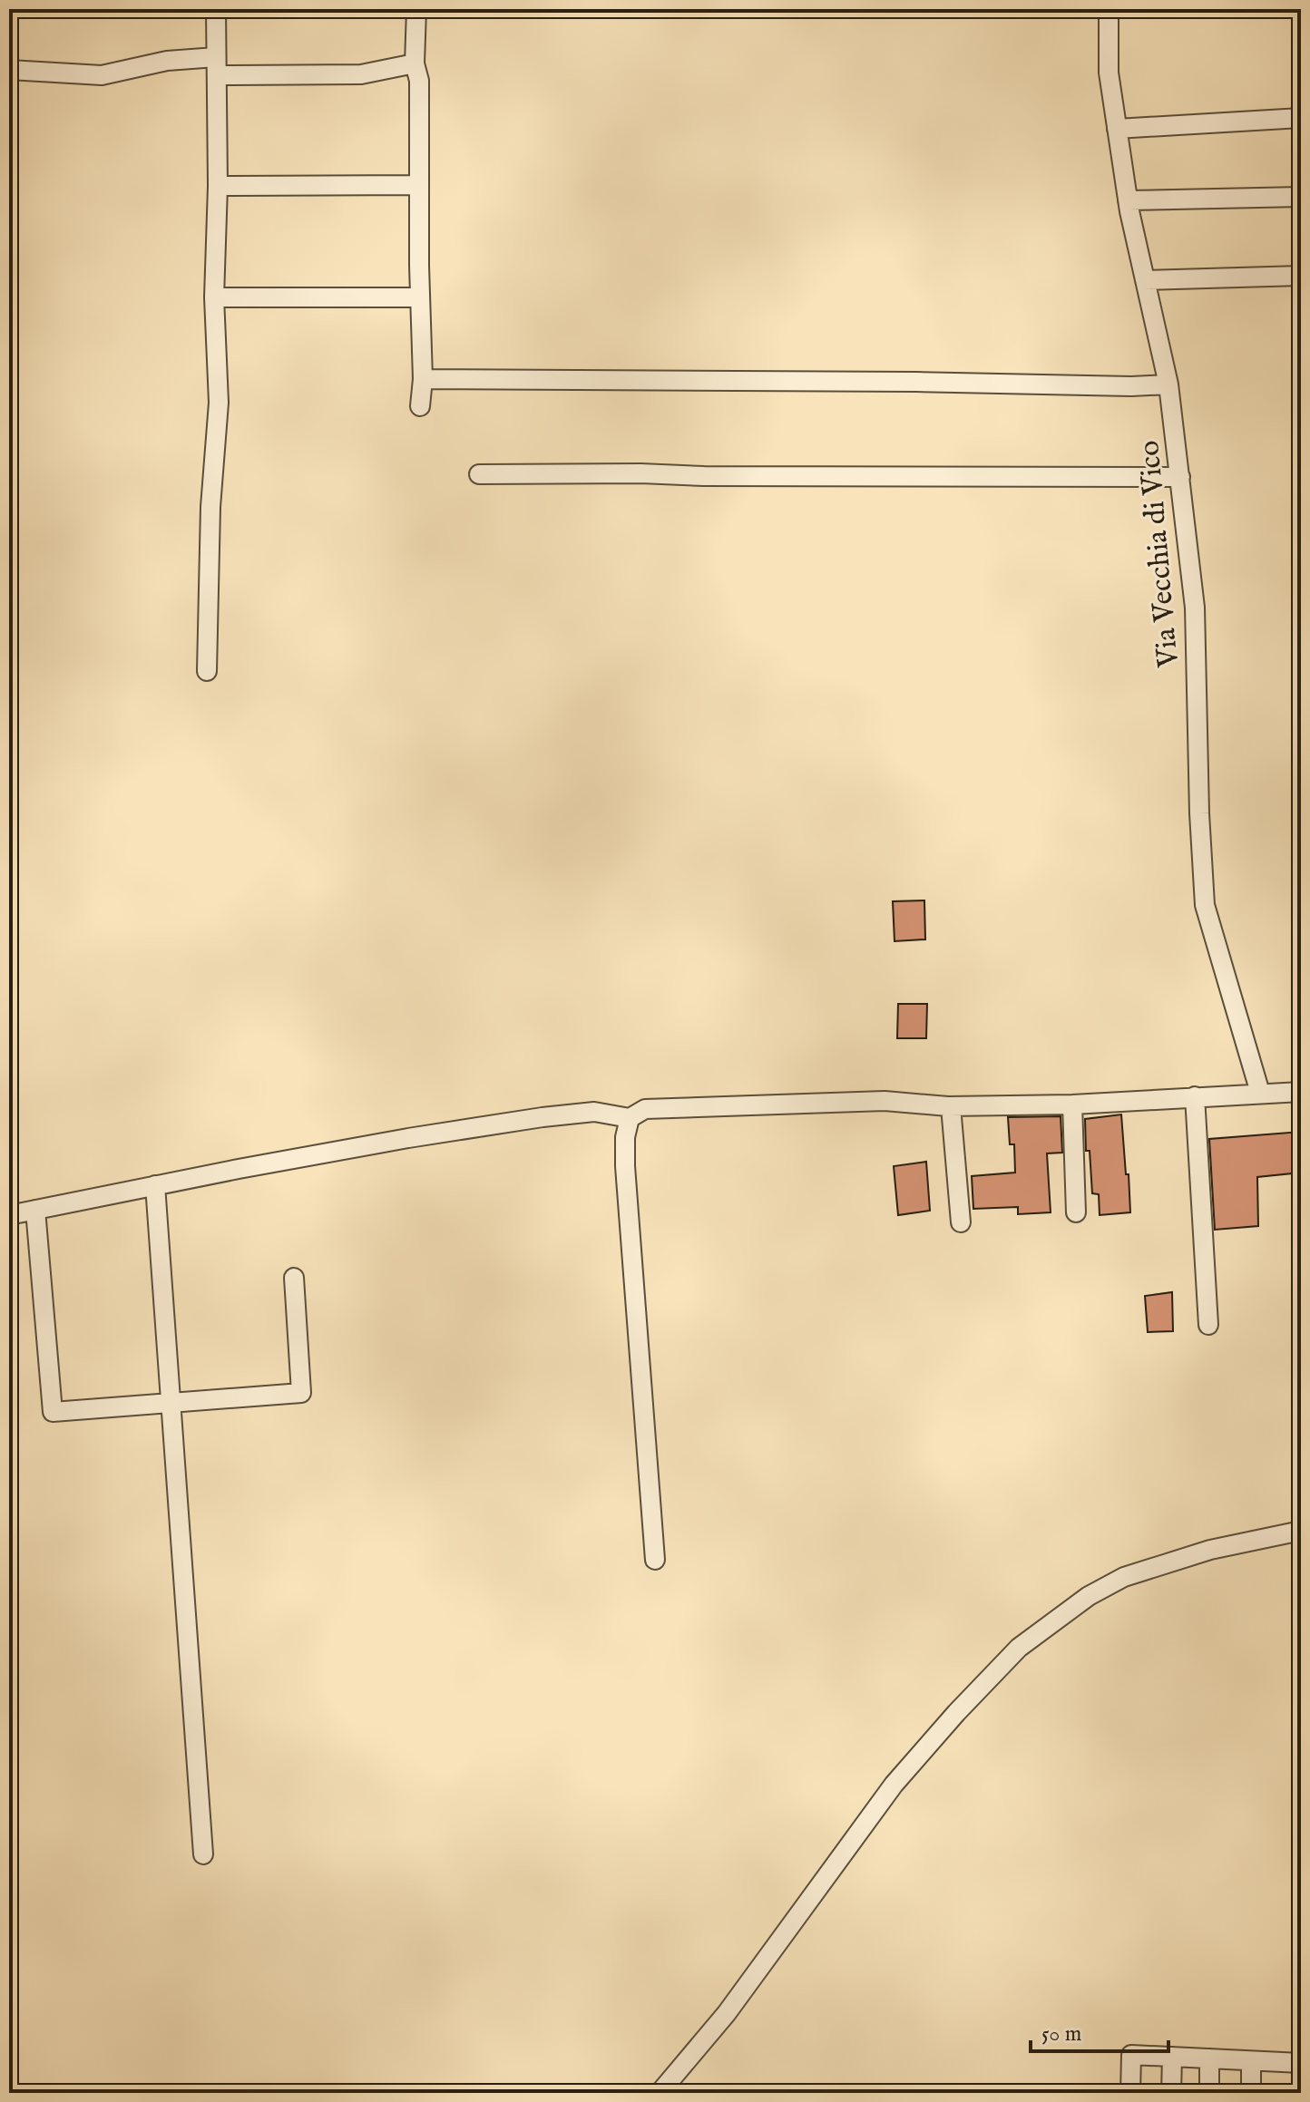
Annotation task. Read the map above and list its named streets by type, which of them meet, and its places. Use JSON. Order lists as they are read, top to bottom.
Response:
{
  "streets": {
    "street": ["Via Vecchia di Vico"]
  },
  "scale_bar": "50 m"
}
